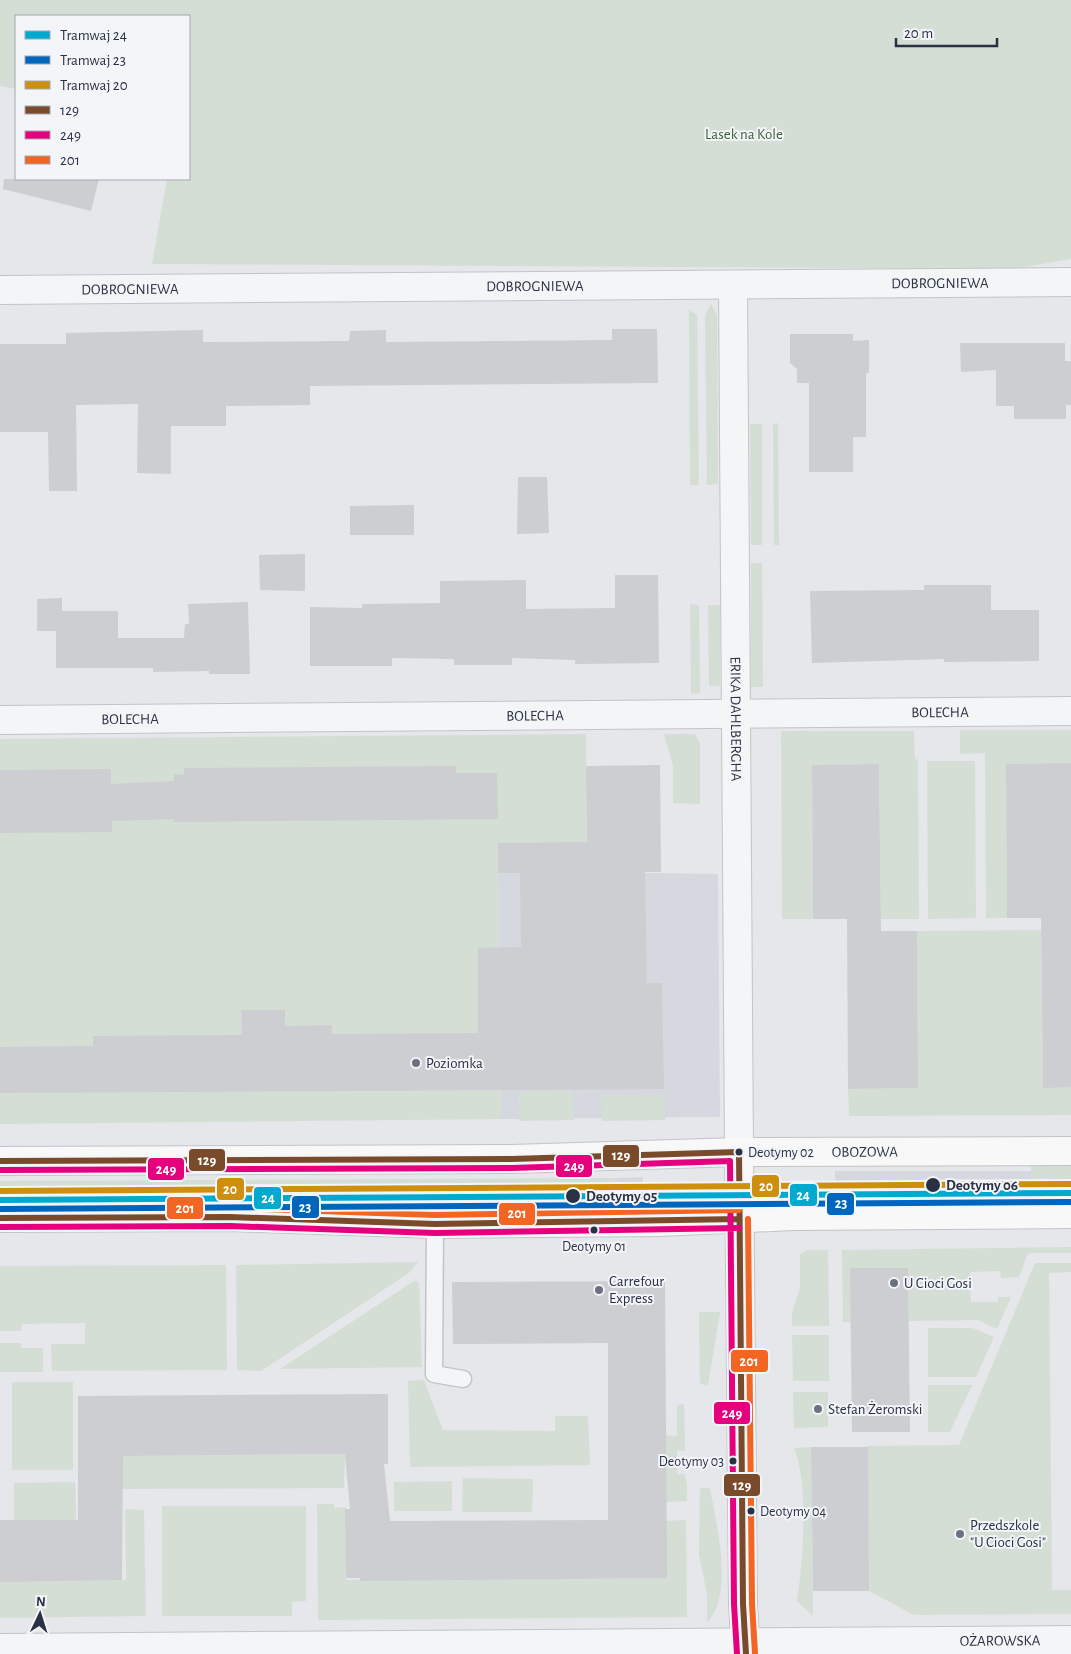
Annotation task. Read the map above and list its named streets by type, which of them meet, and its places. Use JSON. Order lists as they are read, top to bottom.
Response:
{
  "streets": {
    "street": [
      "DOBROGNIEWA",
      "BOLECHA",
      "ERIKA DAHLBERGHA",
      "OBOZOWA",
      "OŻAROWSKA"
    ]
  },
  "crossings": [
    ["DOBROGNIEWA", "ERIKA DAHLBERGHA"],
    ["BOLECHA", "ERIKA DAHLBERGHA"],
    ["ERIKA DAHLBERGHA", "OBOZOWA"]
  ],
  "parks": ["Lasek na Kole"],
  "places": [
    "Poziomka",
    "Deotymy 02",
    "Deotymy 06",
    "Deotymy 05",
    "Deotymy 01",
    "U Cioci Gosi",
    "Carrefour Express",
    "Stefan Żeromski",
    "Deotymy 03",
    "Deotymy 04",
    "Przedszkole \"U Cioci Gosi\""
  ],
  "lines": [
    "transit line 129",
    "transit line 249",
    "tram line 20",
    "tram line 24",
    "tram line 23",
    "transit line 201"
  ],
  "legend": [
    "Tramwaj 24",
    "Tramwaj 23",
    "Tramwaj 20",
    "129",
    "249",
    "201"
  ],
  "scale_bar": "20 m",
  "north": "top"
}
